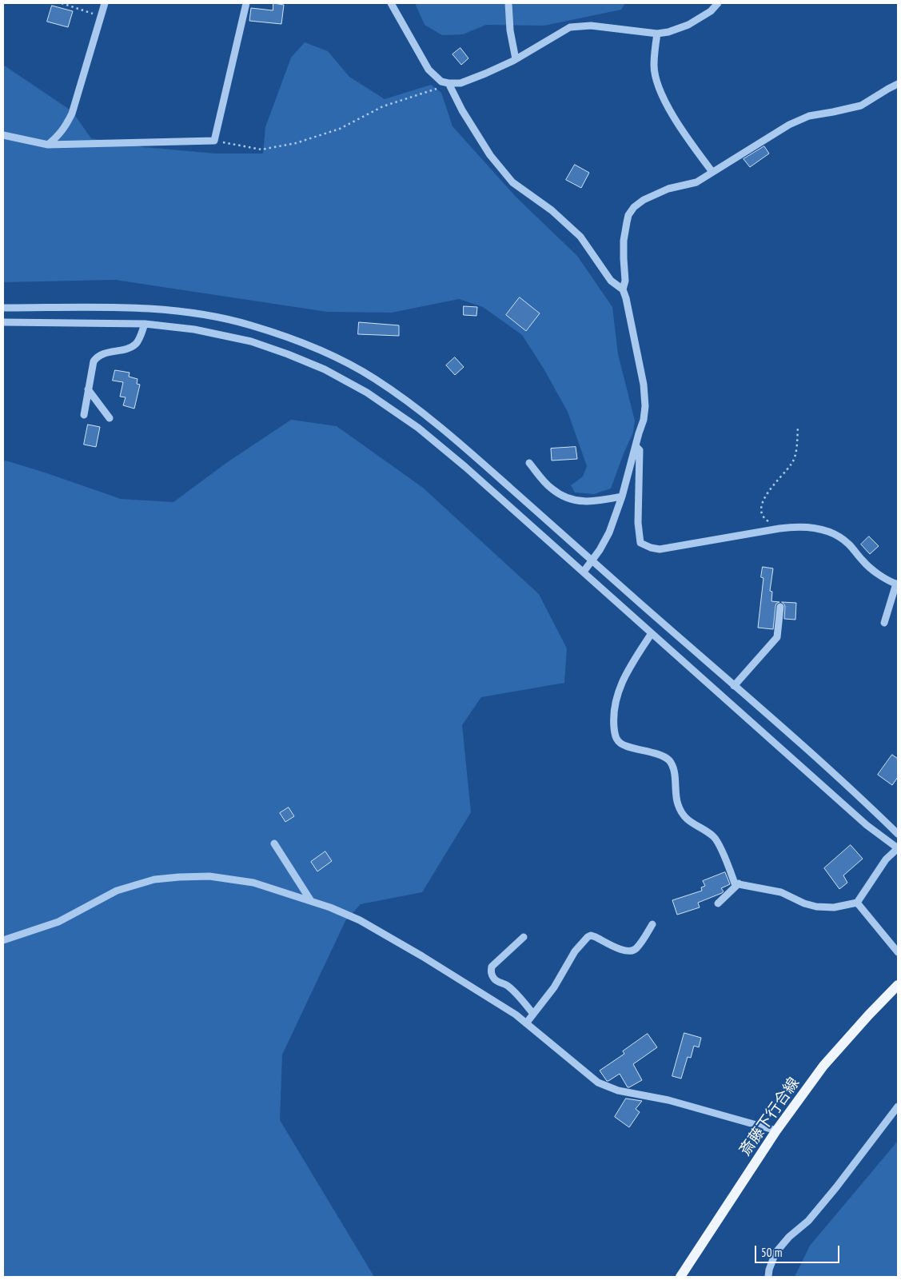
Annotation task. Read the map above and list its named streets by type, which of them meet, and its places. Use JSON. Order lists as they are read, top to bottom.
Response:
{
  "streets": {
    "main road": ["斎藤下行合線"]
  },
  "scale_bar": "50 m"
}
